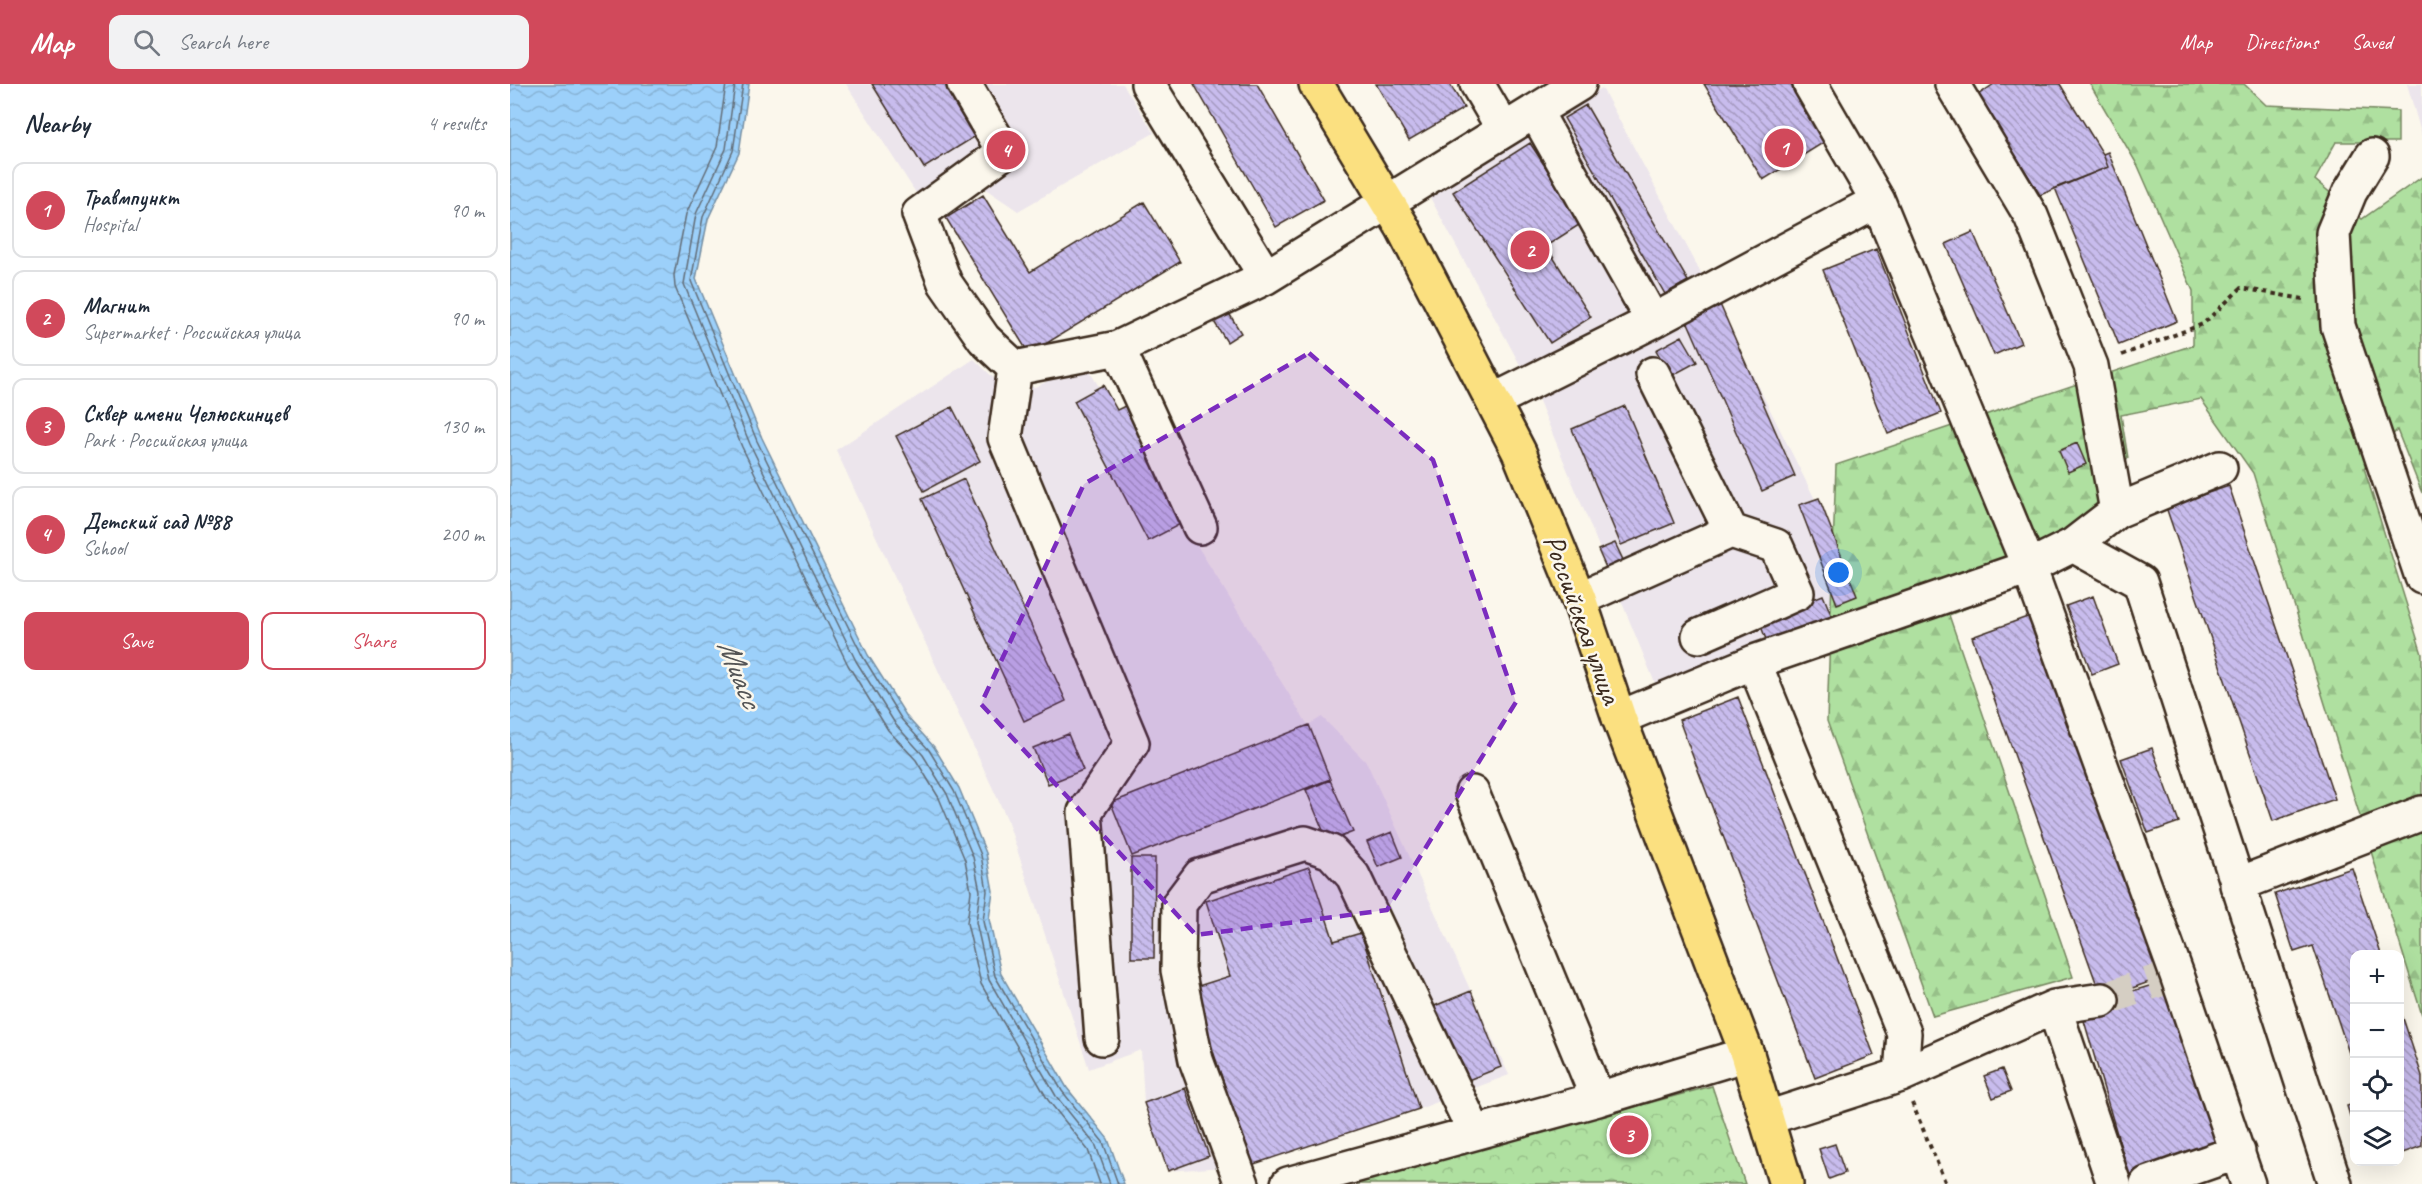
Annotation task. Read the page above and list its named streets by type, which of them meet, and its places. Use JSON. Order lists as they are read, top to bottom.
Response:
{
  "streets": {
    "main road": ["Российская улица"]
  },
  "water": ["Миасс"],
  "page": {
    "header": "Map",
    "search": "Search here",
    "nav": ["Map", "Directions", "Saved"],
    "heading": ["Nearby", "4 results"],
    "pins": [
      "1",
      "4",
      "2",
      "3"
    ],
    "list": [
      {
        "mark": "1",
        "name": "Травмпункт",
        "note": "Hospital",
        "value": "90 m"
      },
      {
        "mark": "2",
        "name": "Магнит",
        "note": "Supermarket · Российская улица",
        "value": "90 m"
      },
      {
        "mark": "3",
        "name": "Сквер имени Челюскинцев",
        "note": "Park · Российская улица",
        "value": "130 m"
      },
      {
        "mark": "4",
        "name": "Детский сад №88",
        "note": "School",
        "value": "200 m"
      }
    ],
    "buttons": ["Save", "Share"],
    "map_buttons": ["+", "−"]
  }
}
